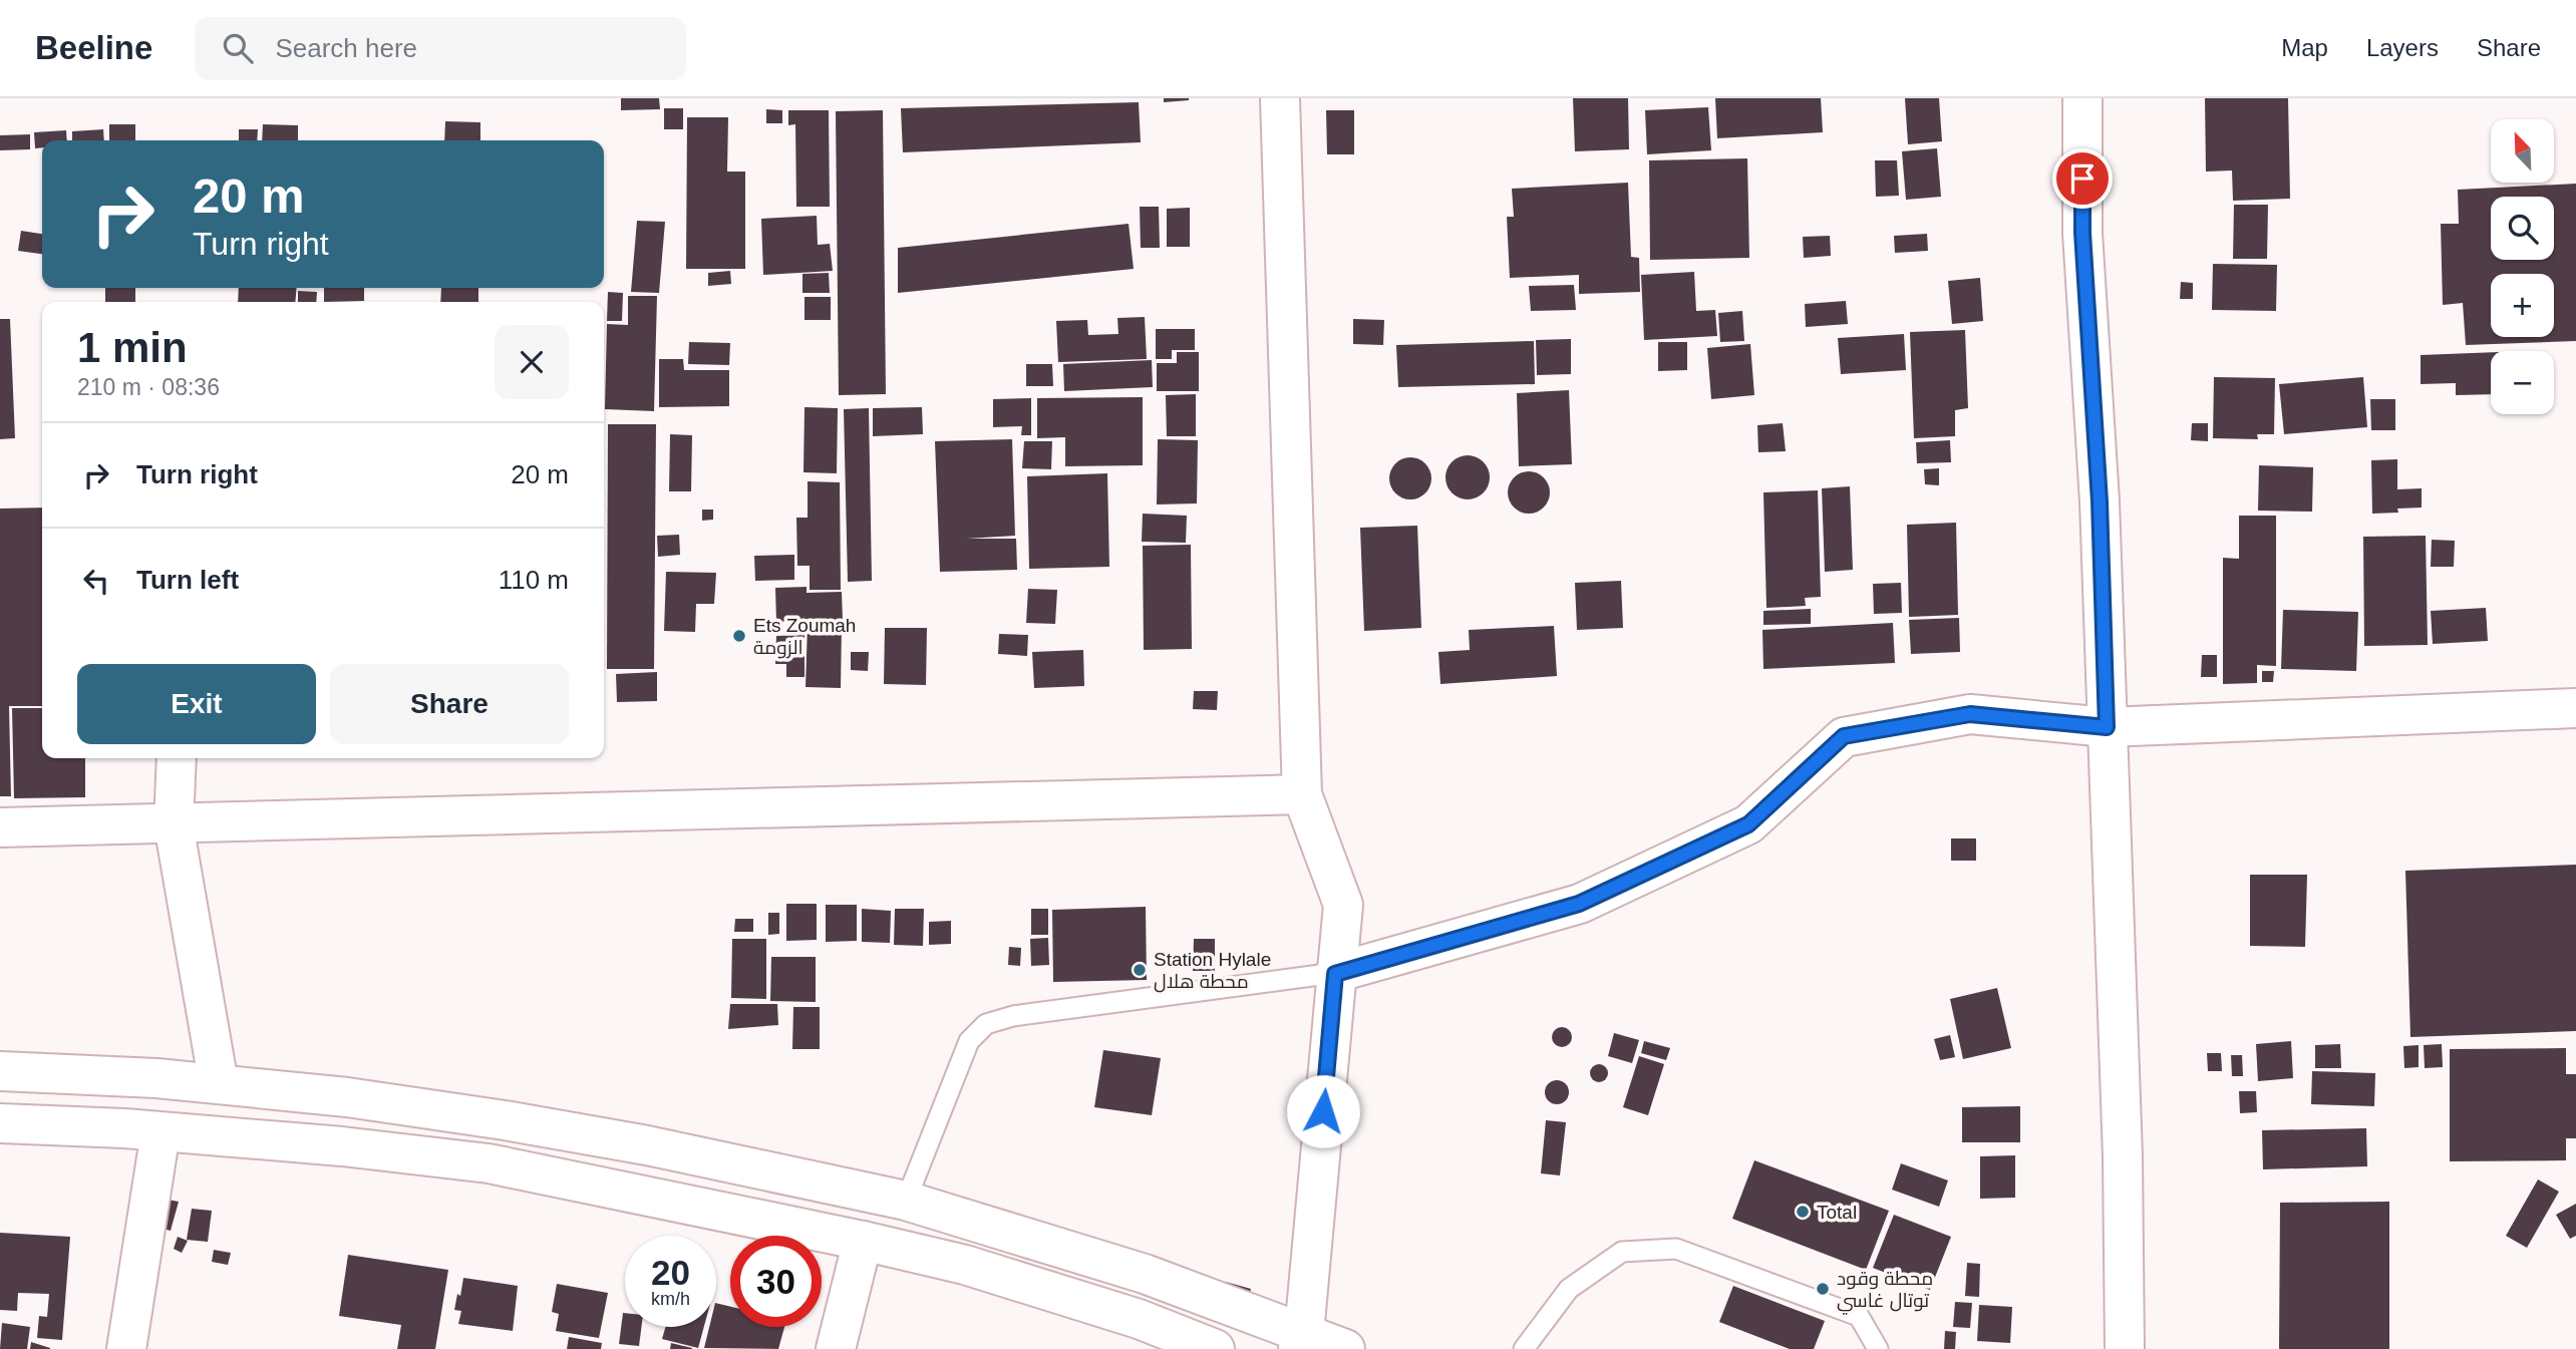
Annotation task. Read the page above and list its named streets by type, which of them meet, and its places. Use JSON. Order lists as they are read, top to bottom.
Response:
{
  "places": [
    "Ets Zoumah الزومة",
    "Station Hylale محطة هلال",
    "Total",
    "محطة وقود توتال غاسي"
  ],
  "north": "top left",
  "page": {
    "header": "Beeline",
    "search": "Search here",
    "nav": ["Map", "Layers", "Share"],
    "map_buttons": ["+", "−"],
    "turn": ["20 m", "Turn right"],
    "heading": ["1 min", "210 m · 08:36"],
    "list": [
      {
        "name": "Turn right",
        "value": "20 m"
      },
      {
        "name": "Turn left",
        "value": "110 m"
      }
    ],
    "buttons": ["Exit", "Share"],
    "speed": "20 km/h",
    "limit": "30"
  }
}
